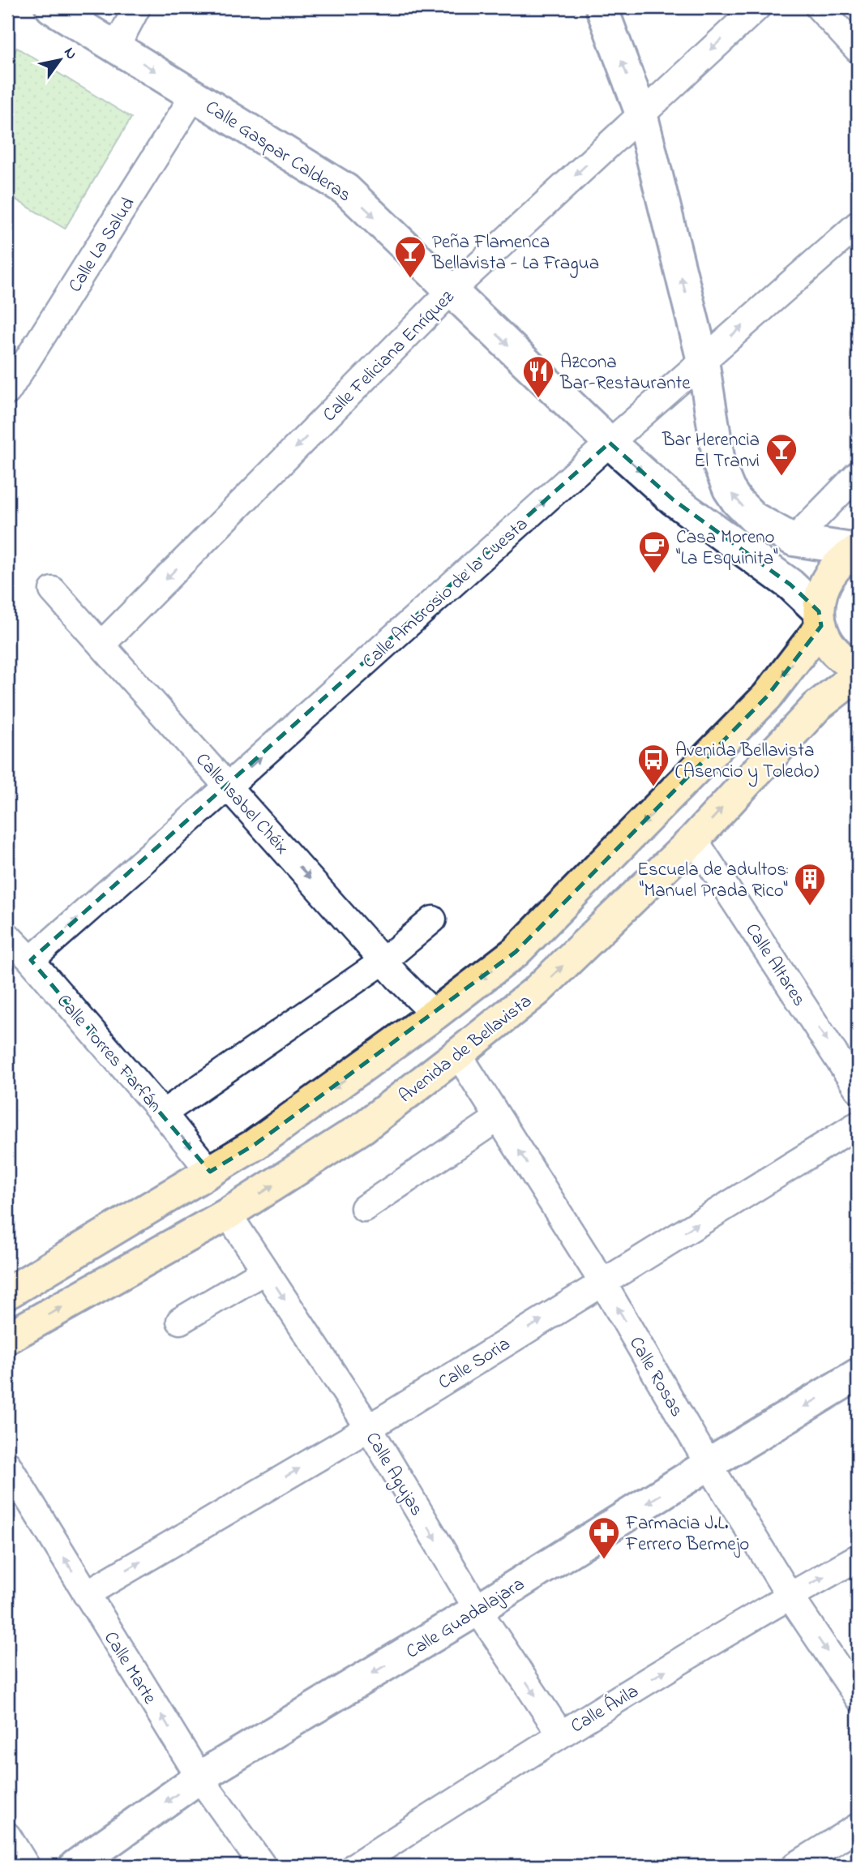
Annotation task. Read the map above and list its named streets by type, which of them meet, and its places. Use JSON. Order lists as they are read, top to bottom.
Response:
{
  "streets": {
    "main road": ["Avenida de Bellavista"],
    "street": [
      "Calle Gaspar Calderas",
      "Calle La Salud",
      "Calle Feliciana Enríquez",
      "Calle Ambrosio de la Cuesta",
      "Calle Isabel Chéix",
      "Calle Altares",
      "Calle Torres Farfán",
      "Calle Soria",
      "Calle Rosas",
      "Calle Agujas",
      "Calle Guadalajara",
      "Calle Marte",
      "Calle Ávila"
    ]
  },
  "crossings": [
    ["Calle Gaspar Calderas", "Calle La Salud"],
    ["Calle Gaspar Calderas", "Calle Feliciana Enríquez"],
    ["Calle Gaspar Calderas", "Calle Ambrosio de la Cuesta"],
    ["Calle Feliciana Enríquez", "Calle Isabel Chéix"],
    ["Calle Ambrosio de la Cuesta", "Calle Isabel Chéix"],
    ["Calle Ambrosio de la Cuesta", "Calle Torres Farfán"],
    ["Calle Altares", "Avenida de Bellavista"],
    ["Avenida de Bellavista", "Calle Rosas"],
    ["Avenida de Bellavista", "Calle Agujas"],
    ["Calle Soria", "Calle Rosas"],
    ["Calle Soria", "Calle Agujas"],
    ["Calle Soria", "Calle Marte"],
    ["Calle Rosas", "Calle Guadalajara"],
    ["Calle Rosas", "Calle Ávila"],
    ["Calle Agujas", "Calle Guadalajara"],
    ["Calle Agujas", "Calle Ávila"],
    ["Calle Guadalajara", "Calle Marte"]
  ],
  "one_way": [
    "Calle Gaspar Calderas",
    "Calle Feliciana Enríquez",
    "Calle Ambrosio de la Cuesta",
    "Calle Isabel Chéix",
    "Calle Altares",
    "Calle Soria",
    "Calle Agujas",
    "Calle Guadalajara",
    "Calle Marte",
    "Calle Ávila"
  ],
  "places": {
    "bar": ["Peña Flamenca Bellavista - La Fragua", "Bar Herencia El Tranvi"],
    "restaurant": ["Azcona Bar-Restaurante"],
    "cafe": ["Casa Moreno \"La Esquinita\""],
    "bus stop": ["Avenida Bellavista (Asencio y Toledo)"],
    "building": ["Escuela de adultos: \"Manuel Prada Rico\""],
    "pharmacy": ["Farmacia J.L. Ferrero Bermejo"]
  },
  "north": "top right"
}
